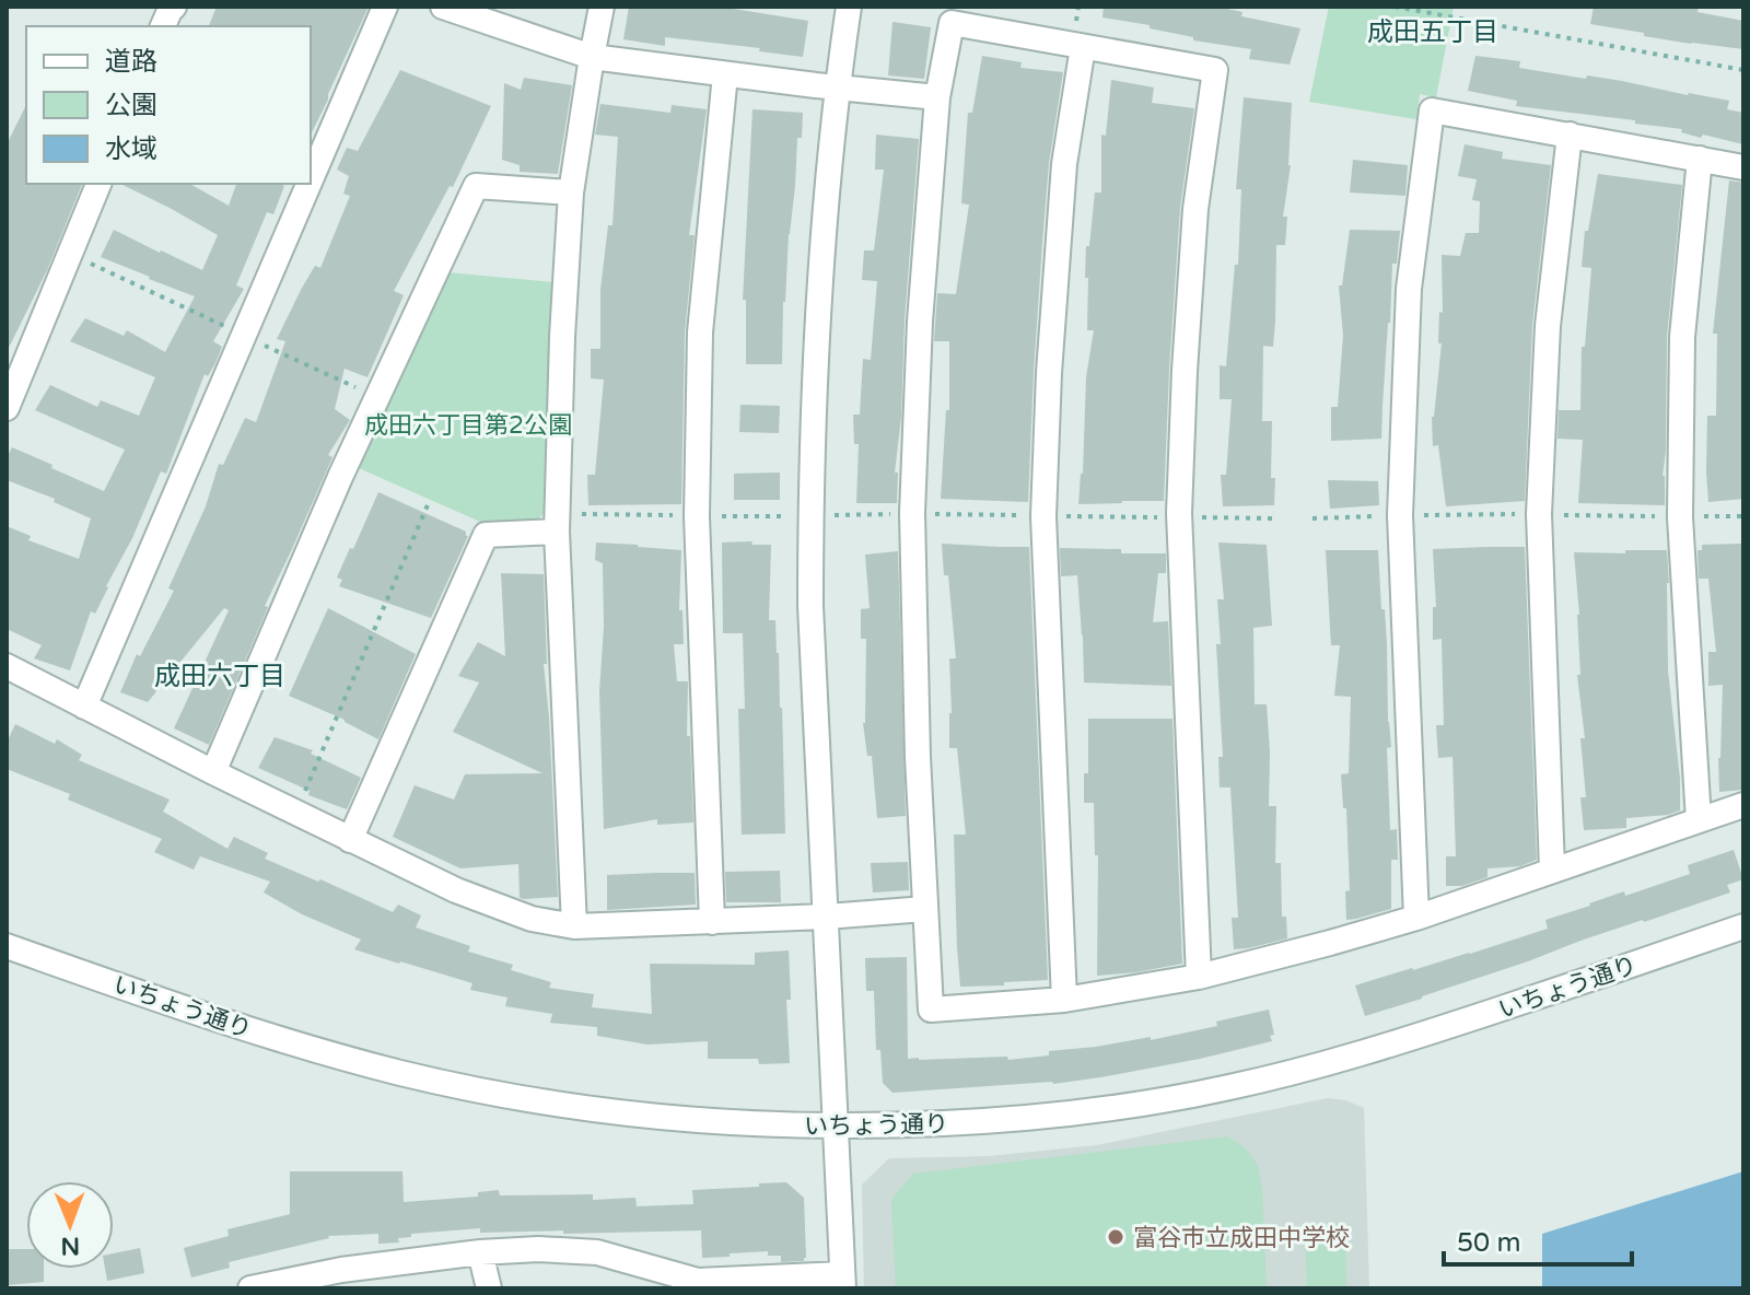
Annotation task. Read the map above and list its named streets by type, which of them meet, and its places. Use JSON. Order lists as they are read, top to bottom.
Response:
{
  "streets": {
    "street": ["いちょう通り"]
  },
  "districts": ["成田五丁目", "成田六丁目"],
  "parks": ["成田六丁目第2公園"],
  "places": ["富谷市立成田中学校"],
  "legend": ["道路", "公園", "水域"],
  "scale_bar": "50 m",
  "north": "bottom"
}
